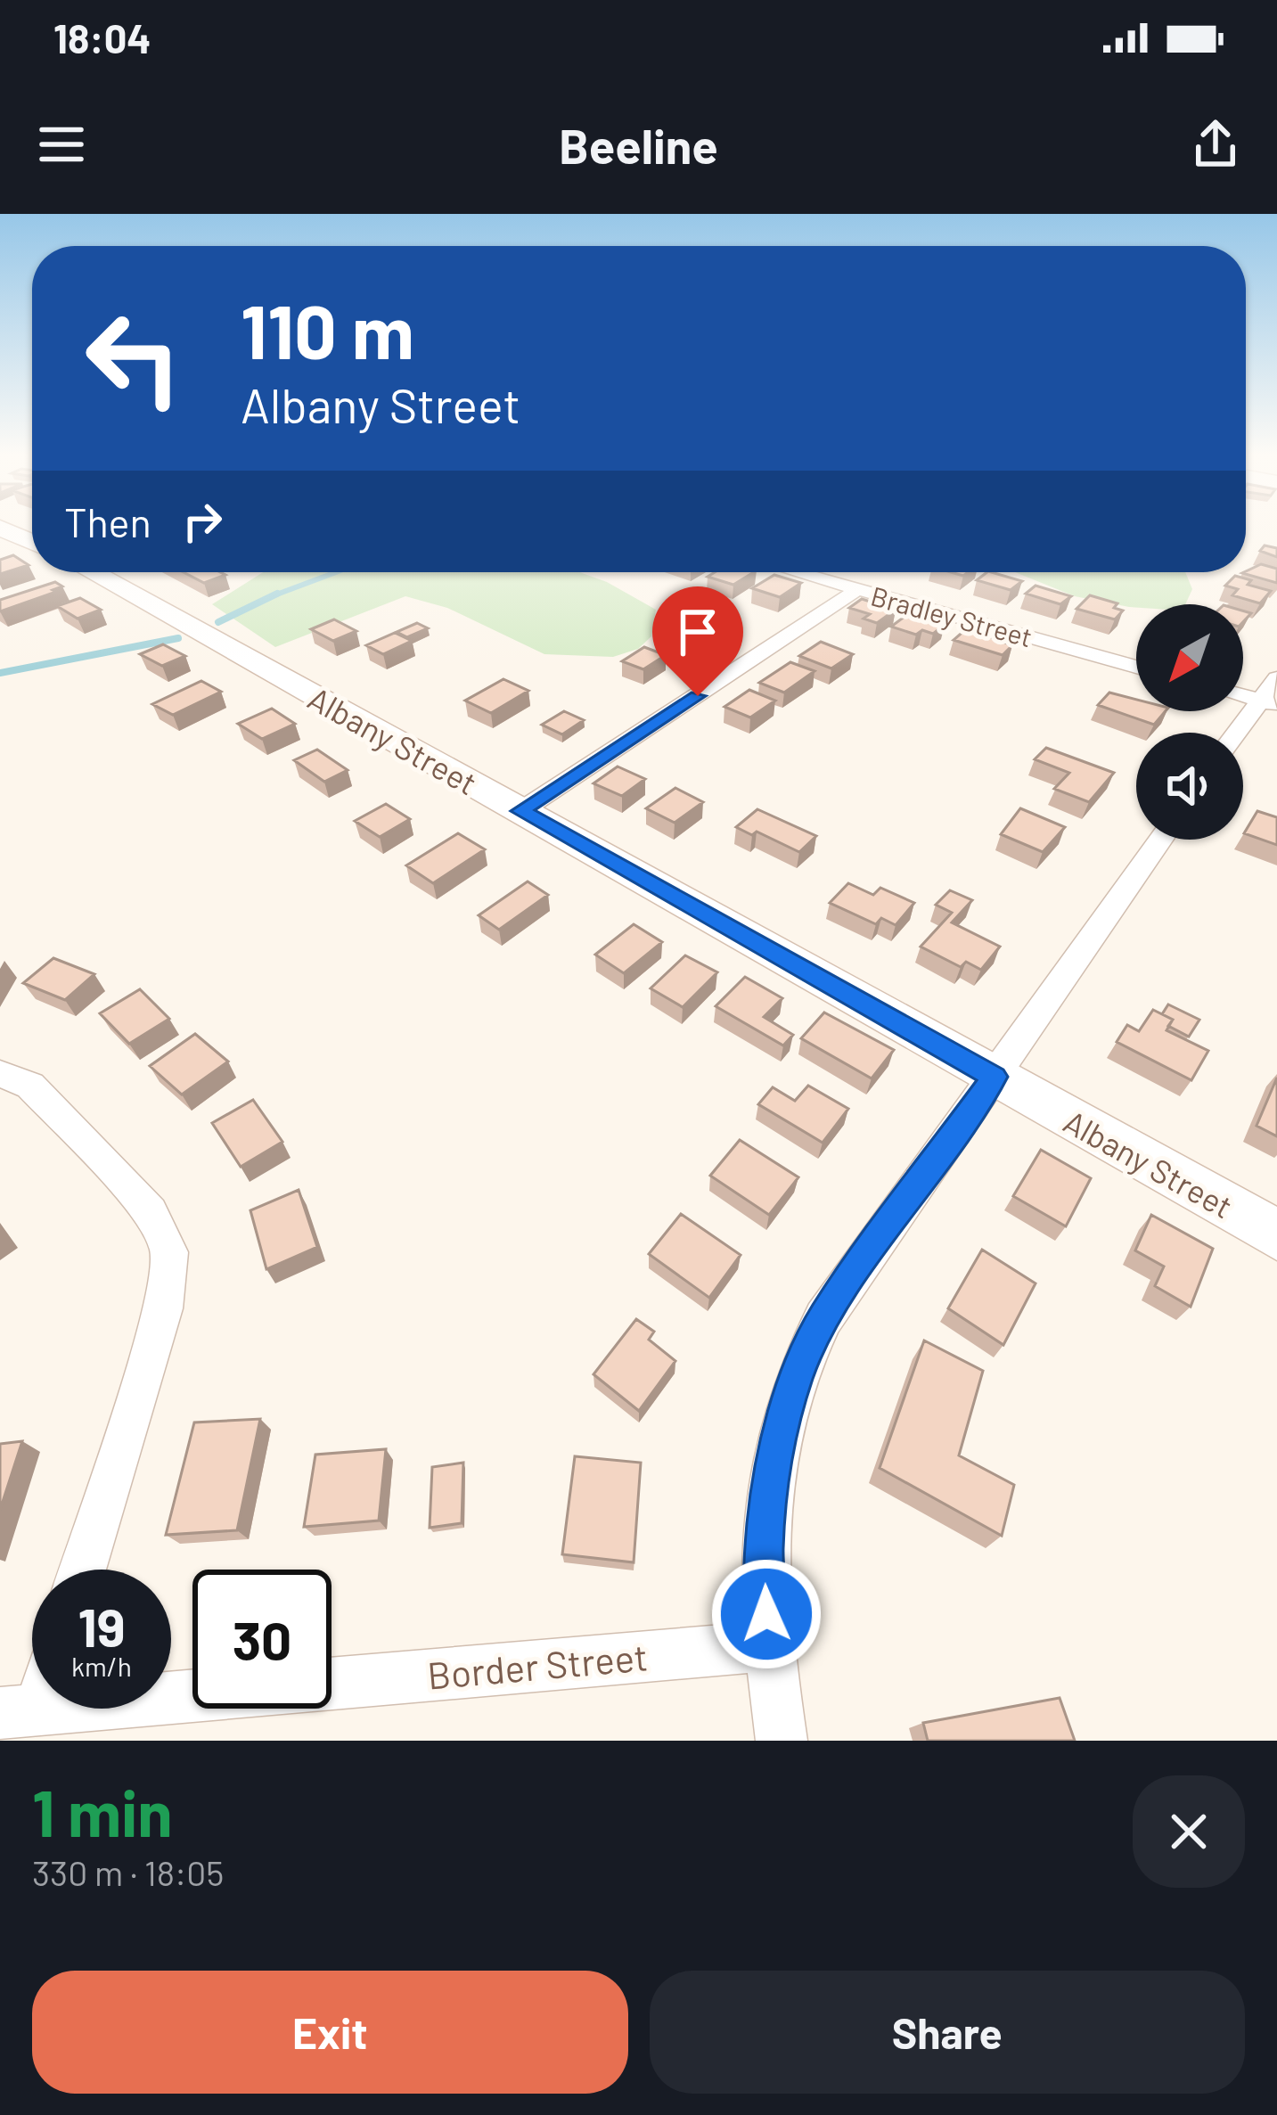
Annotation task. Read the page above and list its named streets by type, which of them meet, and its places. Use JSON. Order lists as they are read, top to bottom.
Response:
{
  "streets": {
    "street": ["Bradley Street", "Albany Street", "Border Street"]
  },
  "north": "bottom left",
  "page": {
    "status": "18:04",
    "header": "Beeline",
    "turn": ["110 m", "Albany Street"],
    "then": "Then",
    "speed": "19 km/h",
    "limit": "30",
    "heading": ["1 min", "330 m · 18:05"],
    "buttons": ["Exit", "Share"]
  }
}
